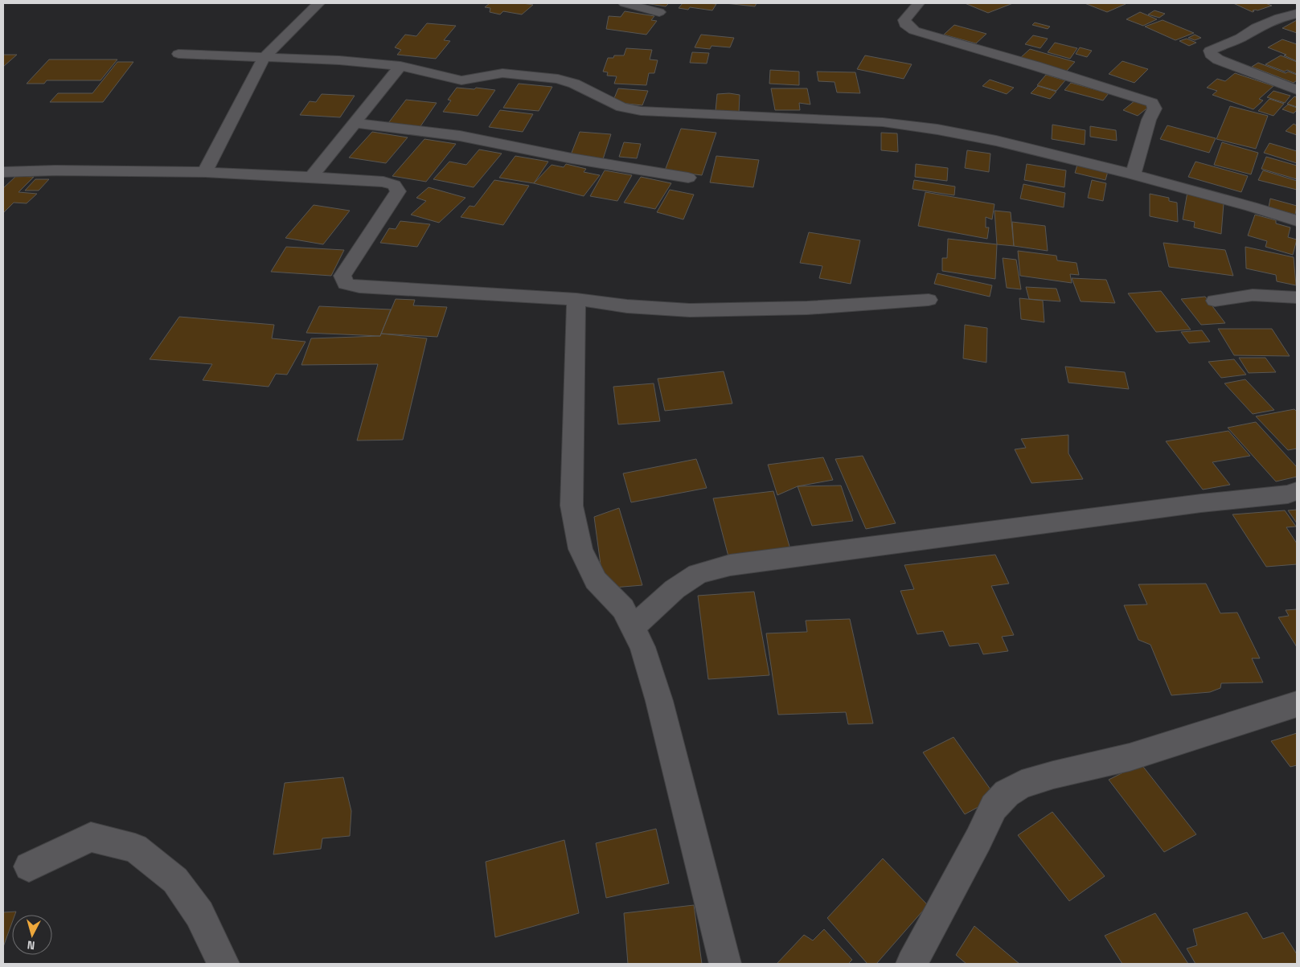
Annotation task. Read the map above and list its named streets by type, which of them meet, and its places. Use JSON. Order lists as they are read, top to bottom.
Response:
{
  "north": "bottom"
}
